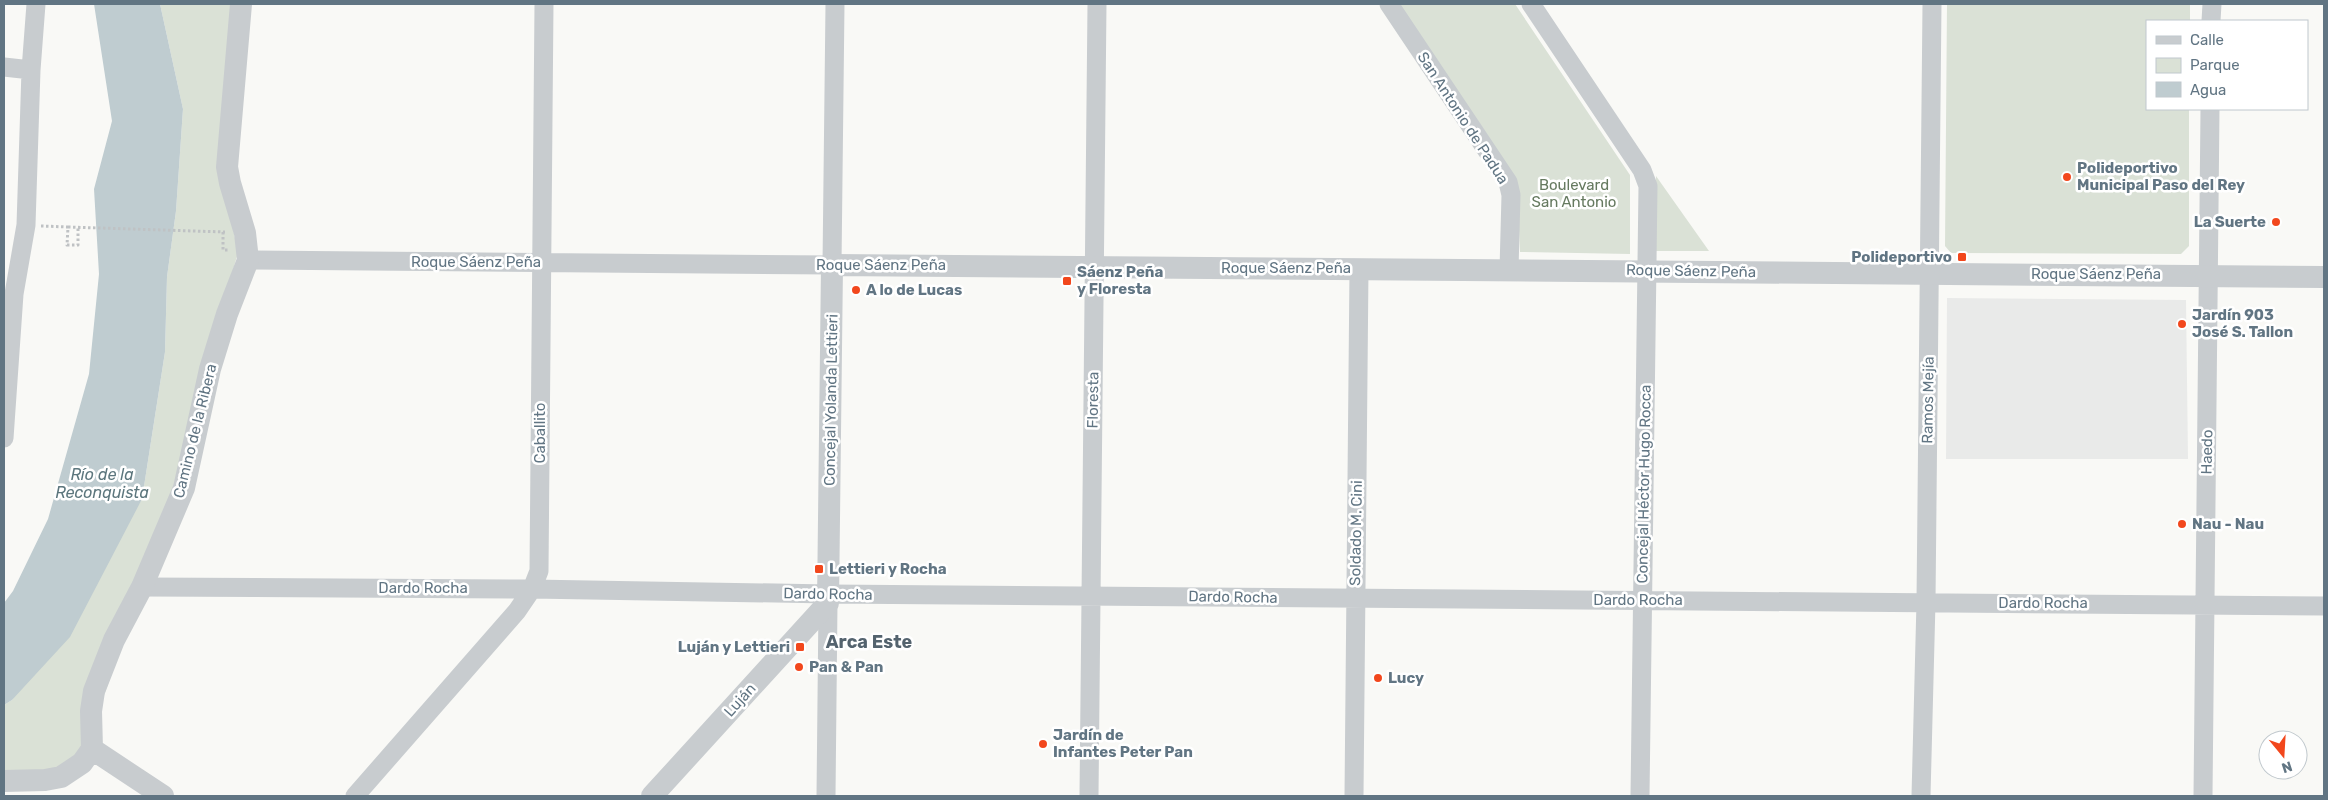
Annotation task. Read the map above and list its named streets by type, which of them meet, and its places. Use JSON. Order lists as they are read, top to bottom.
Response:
{
  "streets": {
    "street": [
      "San Antonio de Padua",
      "Roque Sáenz Peña",
      "Concejal Yolanda Lettieri",
      "Floresta",
      "Ramos Mejía",
      "Camino de la Ribera",
      "Caballito",
      "Haedo",
      "Concejal Héctor Hugo Rocca",
      "Soldado M. Cini",
      "Dardo Rocha",
      "Luján"
    ]
  },
  "crossings": [
    ["San Antonio de Padua", "Roque Sáenz Peña"],
    ["Roque Sáenz Peña", "Concejal Yolanda Lettieri"],
    ["Roque Sáenz Peña", "Floresta"],
    ["Roque Sáenz Peña", "Ramos Mejía"],
    ["Roque Sáenz Peña", "Camino de la Ribera"],
    ["Roque Sáenz Peña", "Caballito"],
    ["Roque Sáenz Peña", "Haedo"],
    ["Roque Sáenz Peña", "Concejal Héctor Hugo Rocca"],
    ["Roque Sáenz Peña", "Soldado M. Cini"],
    ["Concejal Yolanda Lettieri", "Dardo Rocha"],
    ["Concejal Yolanda Lettieri", "Luján"],
    ["Floresta", "Dardo Rocha"],
    ["Ramos Mejía", "Dardo Rocha"],
    ["Camino de la Ribera", "Dardo Rocha"],
    ["Caballito", "Dardo Rocha"],
    ["Haedo", "Dardo Rocha"],
    ["Concejal Héctor Hugo Rocca", "Dardo Rocha"],
    ["Soldado M. Cini", "Dardo Rocha"],
    ["Dardo Rocha", "Luján"]
  ],
  "districts": ["Arca Este"],
  "water": ["Río de la Reconquista"],
  "parks": ["Boulevard San Antonio"],
  "places": {
    "other": [
      "Polideportivo Municipal Paso del Rey",
      "La Suerte",
      "A lo de Lucas",
      "Jardín 903 José S. Tallon",
      "Nau - Nau",
      "Pan & Pan",
      "Lucy",
      "Jardín de Infantes Peter Pan"
    ],
    "transit": [
      "Polideportivo",
      "Sáenz Peña y Floresta",
      "Lettieri y Rocha",
      "Luján y Lettieri"
    ]
  },
  "legend": ["Calle", "Parque", "Agua"],
  "north": "bottom"
}
